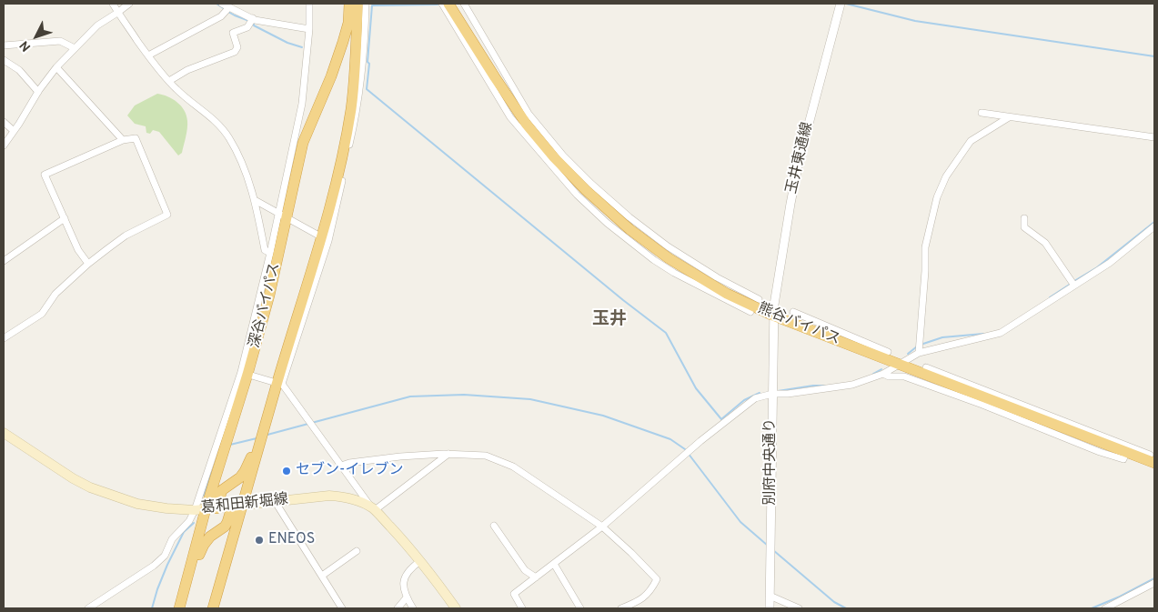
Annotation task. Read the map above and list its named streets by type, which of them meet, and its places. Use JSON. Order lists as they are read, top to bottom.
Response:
{
  "streets": {
    "highway": ["深谷バイパス", "熊谷バイパス"],
    "main road": ["葛和田新堀線"],
    "street": ["玉井東通線", "別府中央通り"]
  },
  "crossings": [
    ["玉井東通線", "熊谷バイパス"],
    ["玉井東通線", "別府中央通り"],
    ["深谷バイパス", "葛和田新堀線"],
    ["熊谷バイパス", "別府中央通り"]
  ],
  "districts": ["玉井"],
  "places": ["セブン-イレブン", "ENEOS"],
  "north": "bottom left"
}
